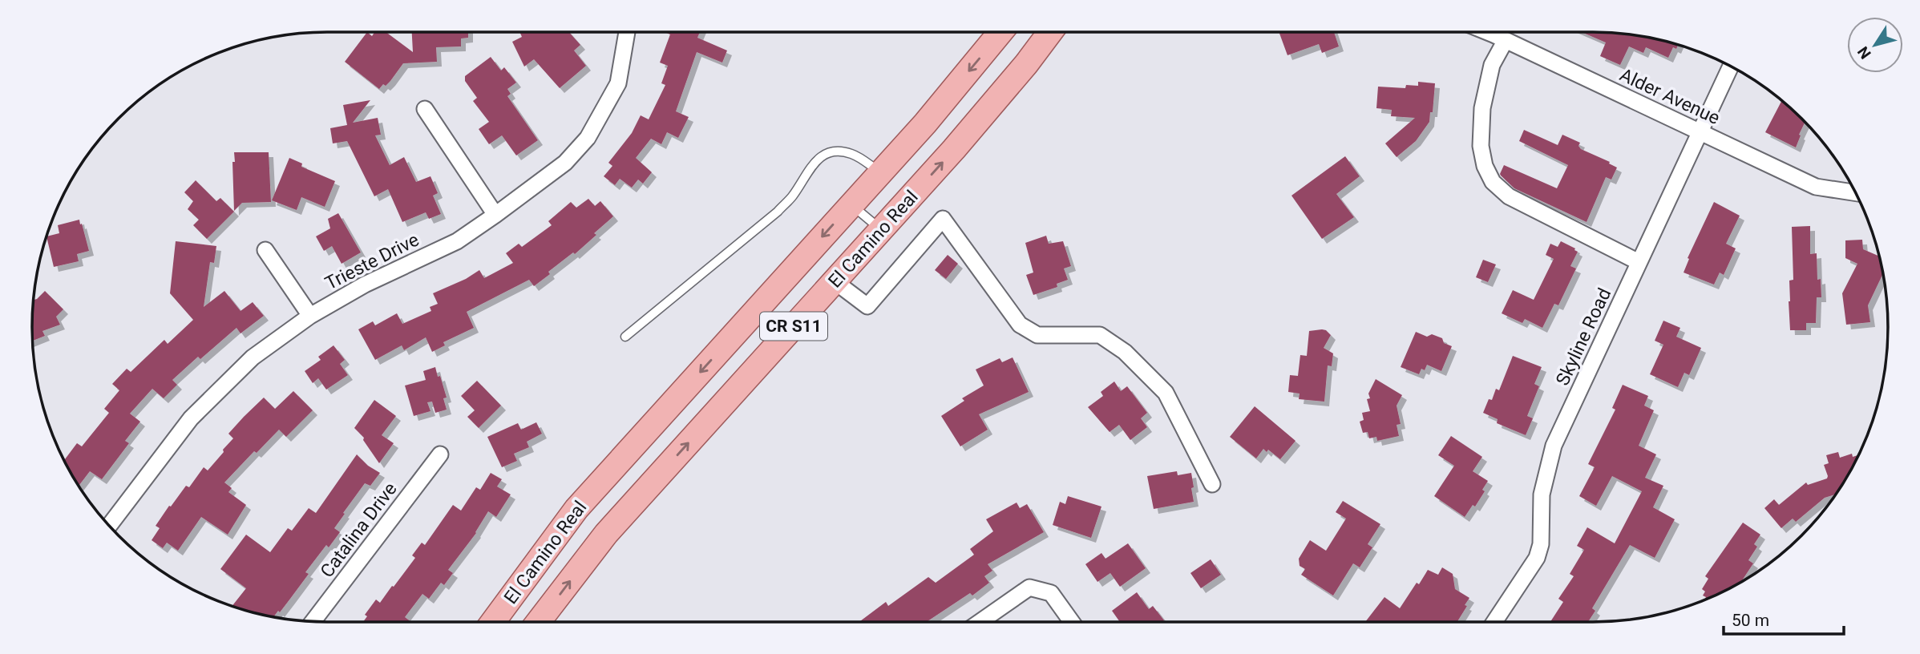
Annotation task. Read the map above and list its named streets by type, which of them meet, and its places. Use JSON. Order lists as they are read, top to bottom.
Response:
{
  "streets": {
    "main road": ["El Camino Real", "CR S11"],
    "street": [
      "Alder Avenue",
      "Trieste Drive",
      "Skyline Road",
      "Catalina Drive"
    ]
  },
  "crossings": [
    ["Alder Avenue", "Skyline Road"]
  ],
  "scale_bar": "50 m",
  "north": "bottom left"
}
